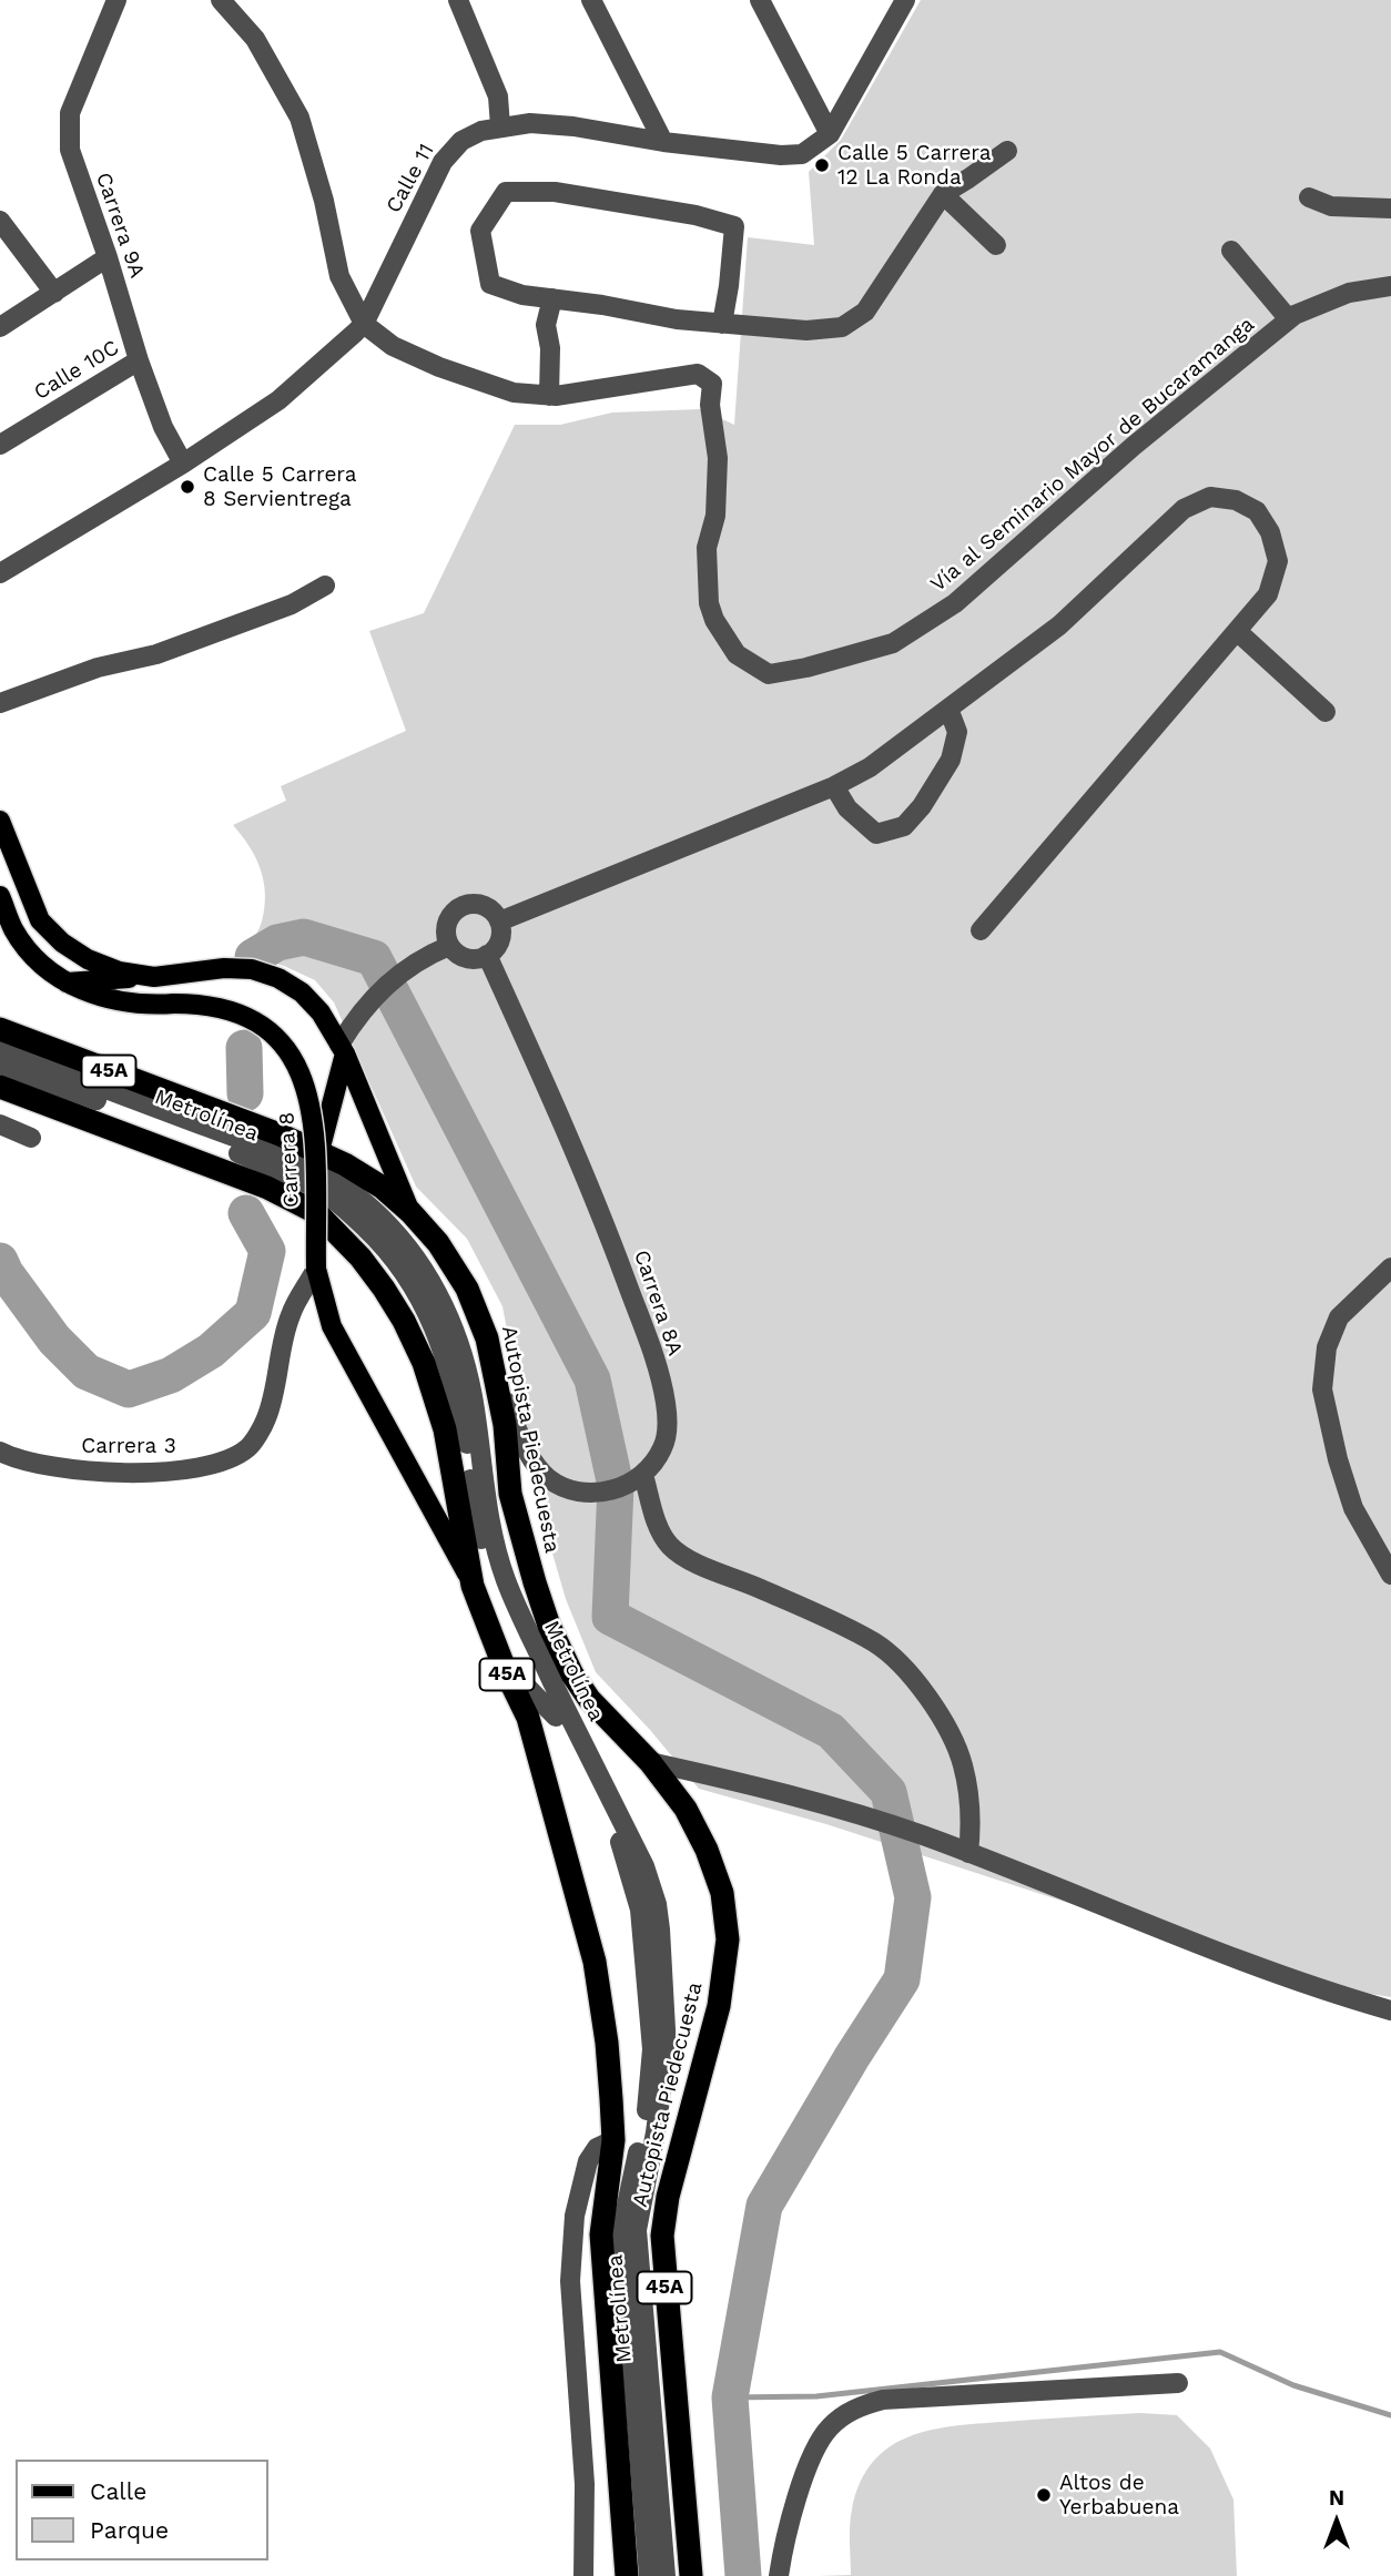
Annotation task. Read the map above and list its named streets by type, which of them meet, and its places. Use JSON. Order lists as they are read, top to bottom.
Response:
{
  "streets": {
    "highway": ["45A", "Autopista Piedecuesta"],
    "main road": ["Carrera 8"],
    "street": [
      "Calle 11",
      "Carrera 9A",
      "Calle 10C",
      "Vía al Seminario Mayor de Bucaramanga",
      "Metrolínea",
      "Carrera 8A",
      "Carrera 3"
    ]
  },
  "crossings": [
    ["Calle 11", "Carrera 9A"],
    ["Calle 11", "Vía al Seminario Mayor de Bucaramanga"],
    ["Carrera 9A", "Calle 10C"],
    ["45A", "Metrolínea"],
    ["45A", "Autopista Piedecuesta"],
    ["Metrolínea", "Autopista Piedecuesta"],
    ["Carrera 8", "Autopista Piedecuesta"],
    ["Carrera 8", "Carrera 3"],
    ["Carrera 8A", "Autopista Piedecuesta"]
  ],
  "places": ["Calle 5 Carrera 12 La Ronda", "Calle 5 Carrera 8 Servientrega", "Altos de Yerbabuena"],
  "legend": ["Calle", "Parque"],
  "north": "top"
}
